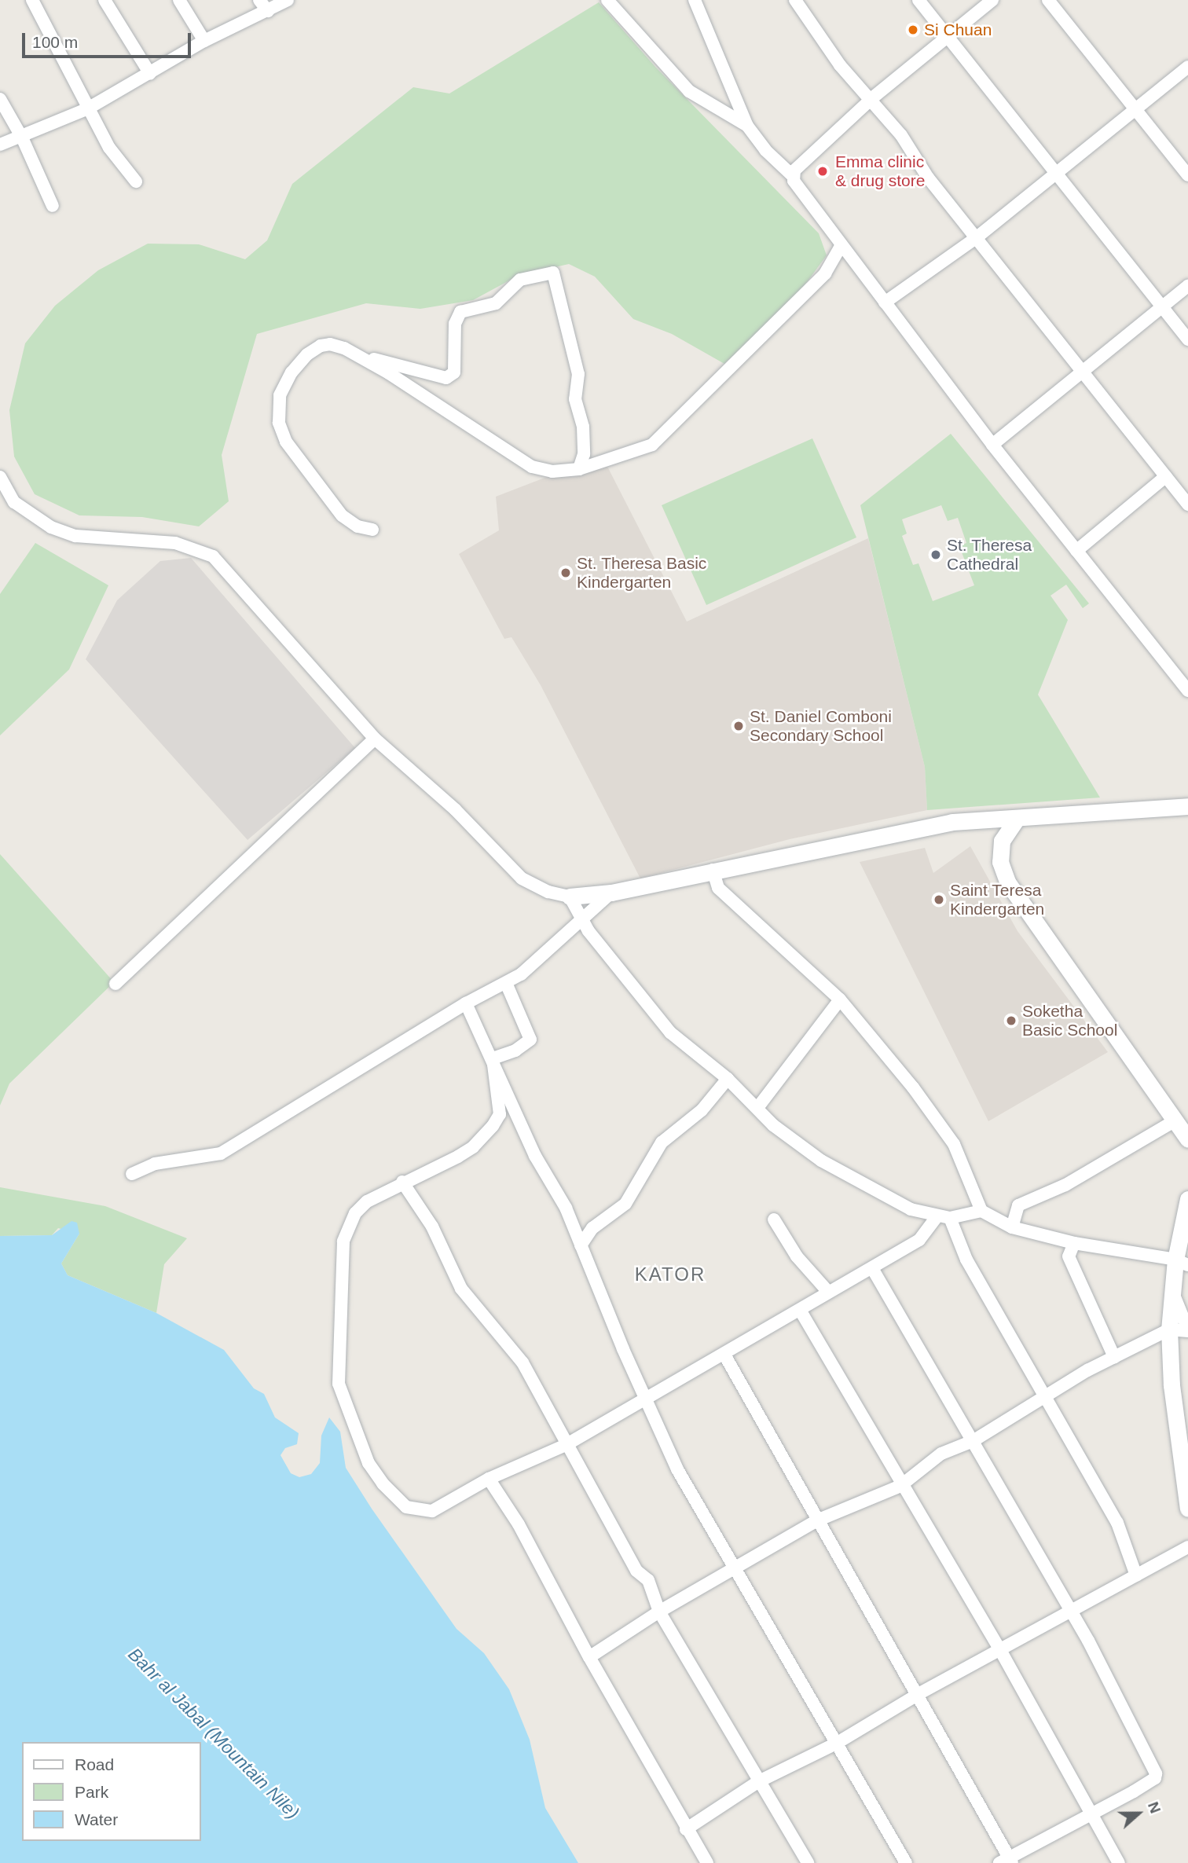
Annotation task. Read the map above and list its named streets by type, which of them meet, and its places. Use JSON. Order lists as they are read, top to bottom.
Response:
{
  "districts": ["KATOR"],
  "water": ["Bahr al Jabal (Mountain Nile)"],
  "places": [
    "Si Chuan",
    "Emma clinic & drug store",
    "St. Theresa Cathedral",
    "St. Theresa Basic Kindergarten",
    "St. Daniel Comboni Secondary School",
    "Saint Teresa Kindergarten",
    "Soketha Basic School"
  ],
  "legend": ["Road", "Park", "Water"],
  "scale_bar": "100 m",
  "north": "right"
}
